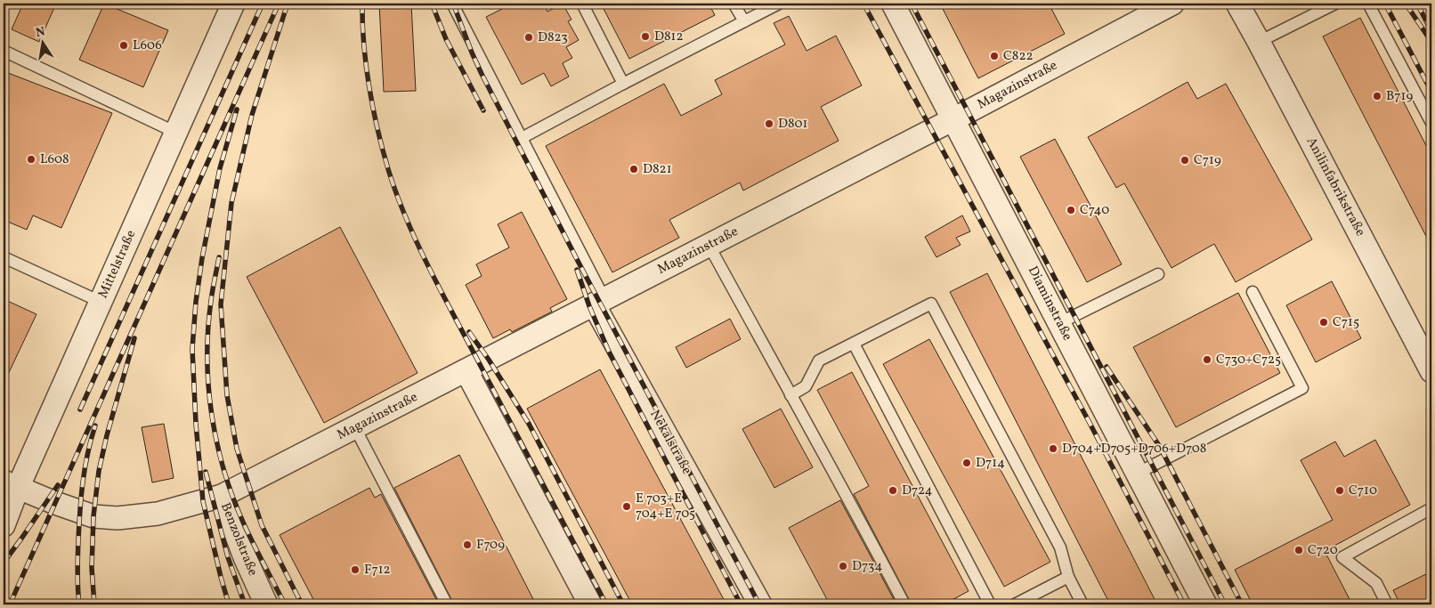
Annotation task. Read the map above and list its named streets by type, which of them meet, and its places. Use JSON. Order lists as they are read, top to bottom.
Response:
{
  "streets": {
    "street": [
      "Magazinstraße",
      "Anilinfabrikstraße",
      "Mittelstraße",
      "Diaminstraße",
      "Nekalstraße",
      "Benzolstraße"
    ]
  },
  "crossings": [
    ["Magazinstraße", "Diaminstraße"],
    ["Magazinstraße", "Nekalstraße"],
    ["Magazinstraße", "Benzolstraße"],
    ["Mittelstraße", "Benzolstraße"]
  ],
  "places": [
    "D812",
    "D823",
    "L606",
    "C822",
    "B719",
    "D801",
    "L608",
    "C719",
    "D821",
    "C740",
    "C715",
    "C730+C725",
    "D704+D705+D706+D708",
    "D714",
    "D724",
    "C710",
    "E 703+E 704+E 705",
    "F709",
    "C720",
    "D734",
    "F712"
  ],
  "north": "top"
}
